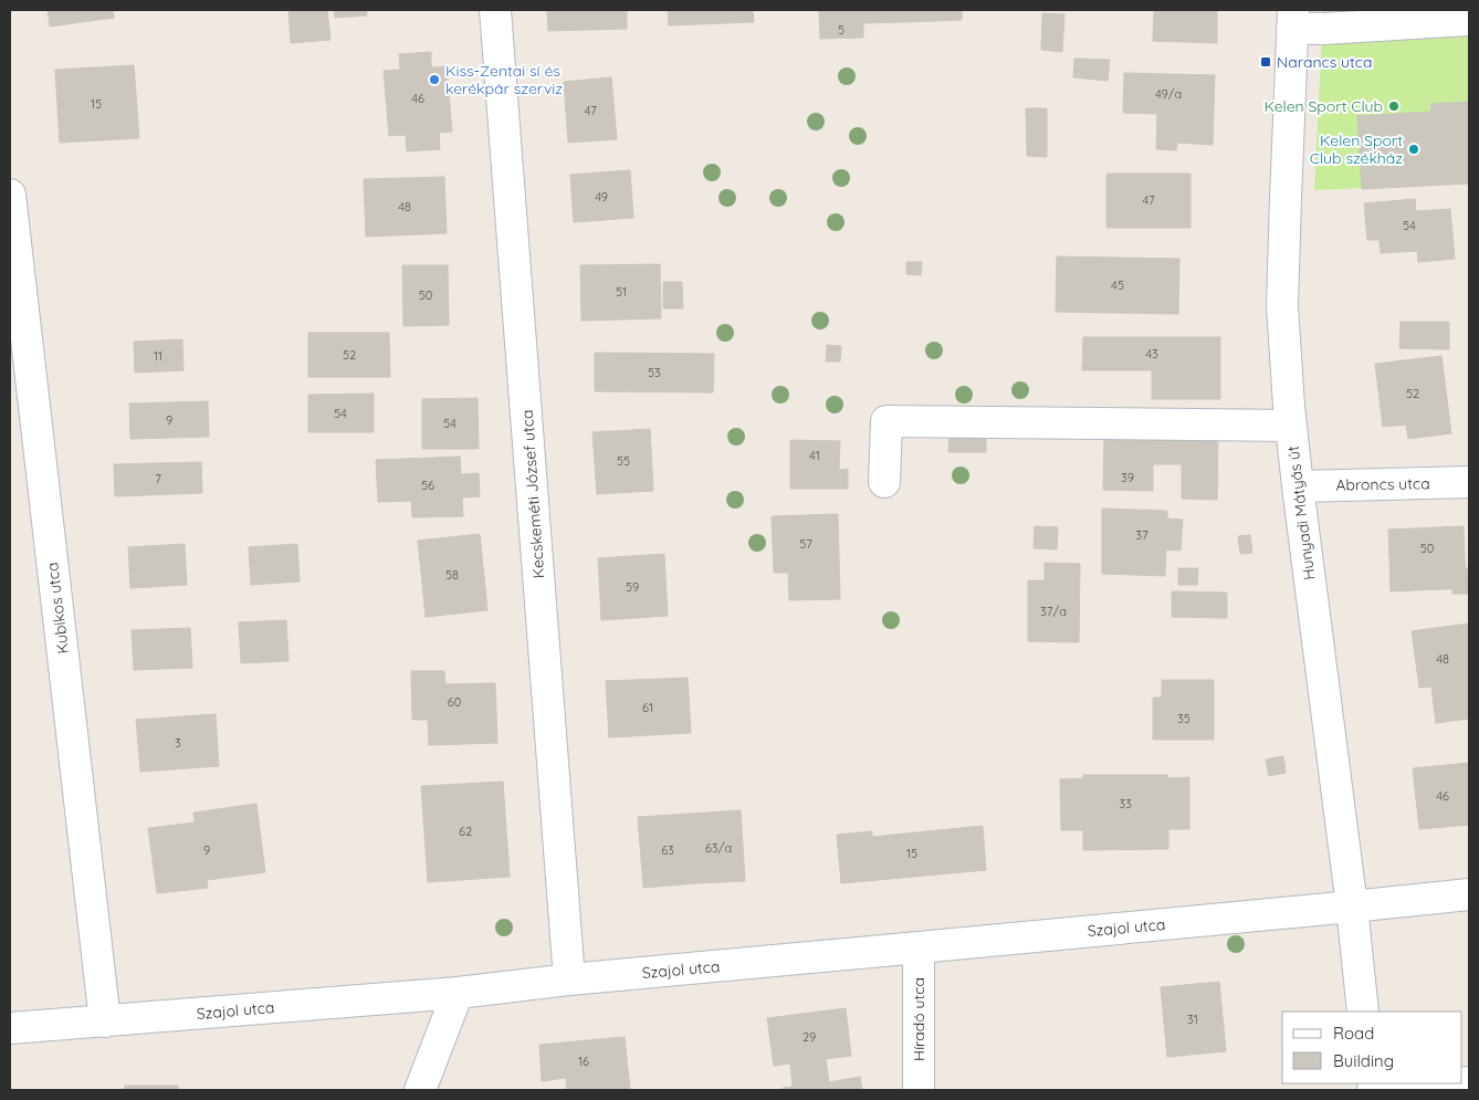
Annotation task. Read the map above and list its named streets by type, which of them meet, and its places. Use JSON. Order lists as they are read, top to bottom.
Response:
{
  "streets": {
    "street": [
      "Abroncs utca",
      "Kecskeméti József utca",
      "Hunyadi Mátyás út",
      "Kubikos utca",
      "Szajol utca",
      "Híradó utca"
    ]
  },
  "crossings": [
    ["Abroncs utca", "Hunyadi Mátyás út"],
    ["Kecskeméti József utca", "Szajol utca"],
    ["Hunyadi Mátyás út", "Szajol utca"],
    ["Kubikos utca", "Szajol utca"],
    ["Szajol utca", "Híradó utca"]
  ],
  "places": {
    "transit": ["Narancs utca"],
    "other": ["Kiss-Zentai sí és kerékpár szerviz", "Kelen Sport Club", "Kelen Sport Club székház"]
  },
  "house_numbers": [
    "5",
    "49/a",
    "46",
    "15",
    "47",
    "49",
    "47",
    "48",
    "54",
    "45",
    "51",
    "50",
    "43",
    "52",
    "11",
    "53",
    "52",
    "54",
    "9",
    "54",
    "41",
    "55",
    "39",
    "7",
    "56",
    "37",
    "57",
    "50",
    "58",
    "59",
    "37/a",
    "48",
    "60",
    "61",
    "35",
    "3",
    "46",
    "33",
    "62",
    "63/a",
    "9",
    "63",
    "15",
    "31",
    "29",
    "16"
  ],
  "legend": ["Road", "Building"]
}
